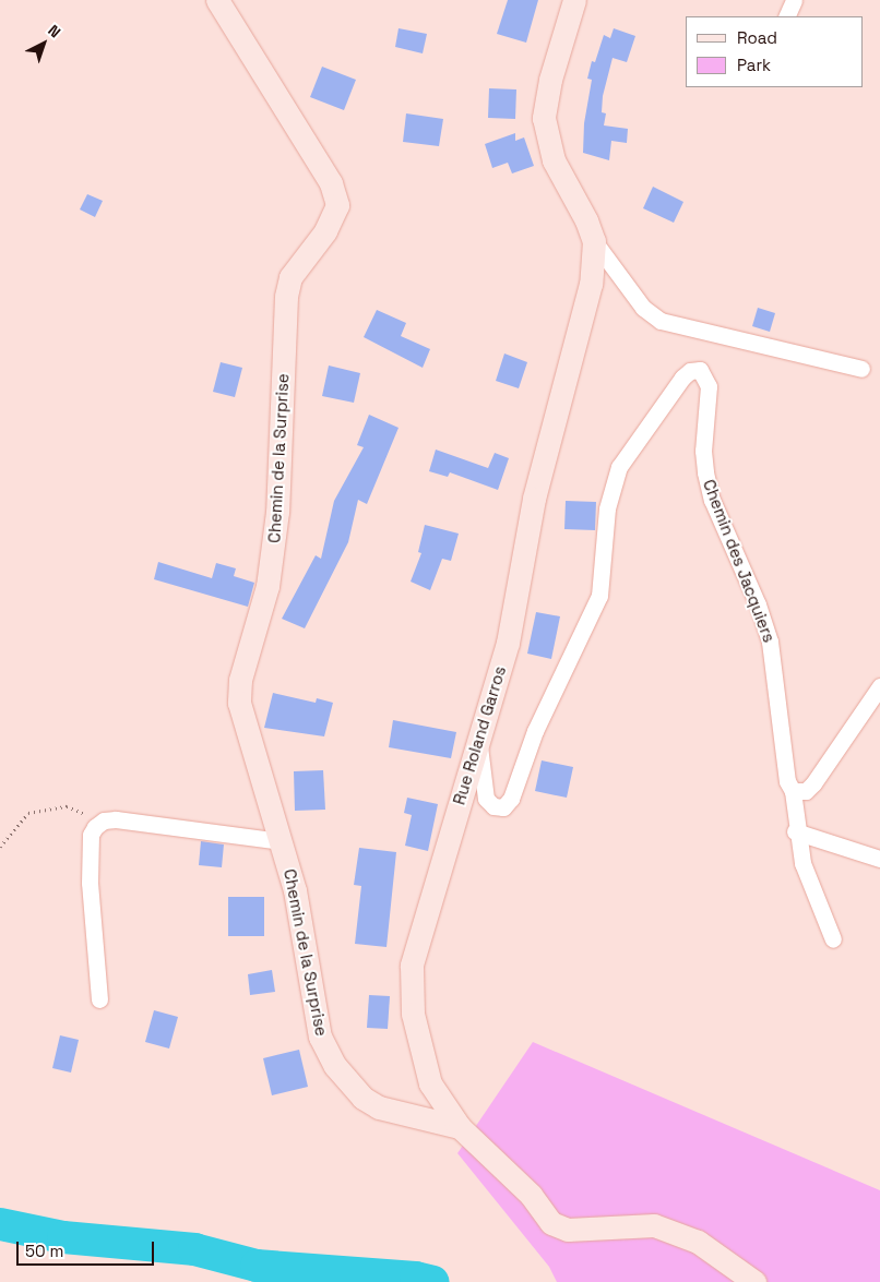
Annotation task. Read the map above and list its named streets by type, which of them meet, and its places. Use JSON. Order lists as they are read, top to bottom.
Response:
{
  "streets": {
    "main road": ["Chemin de la Surprise", "Rue Roland Garros"],
    "street": ["Chemin des Jacquiers"]
  },
  "crossings": [
    ["Chemin de la Surprise", "Rue Roland Garros"],
    ["Chemin des Jacquiers", "Rue Roland Garros"]
  ],
  "legend": ["Road", "Park"],
  "scale_bar": "50 m",
  "north": "top right"
}
